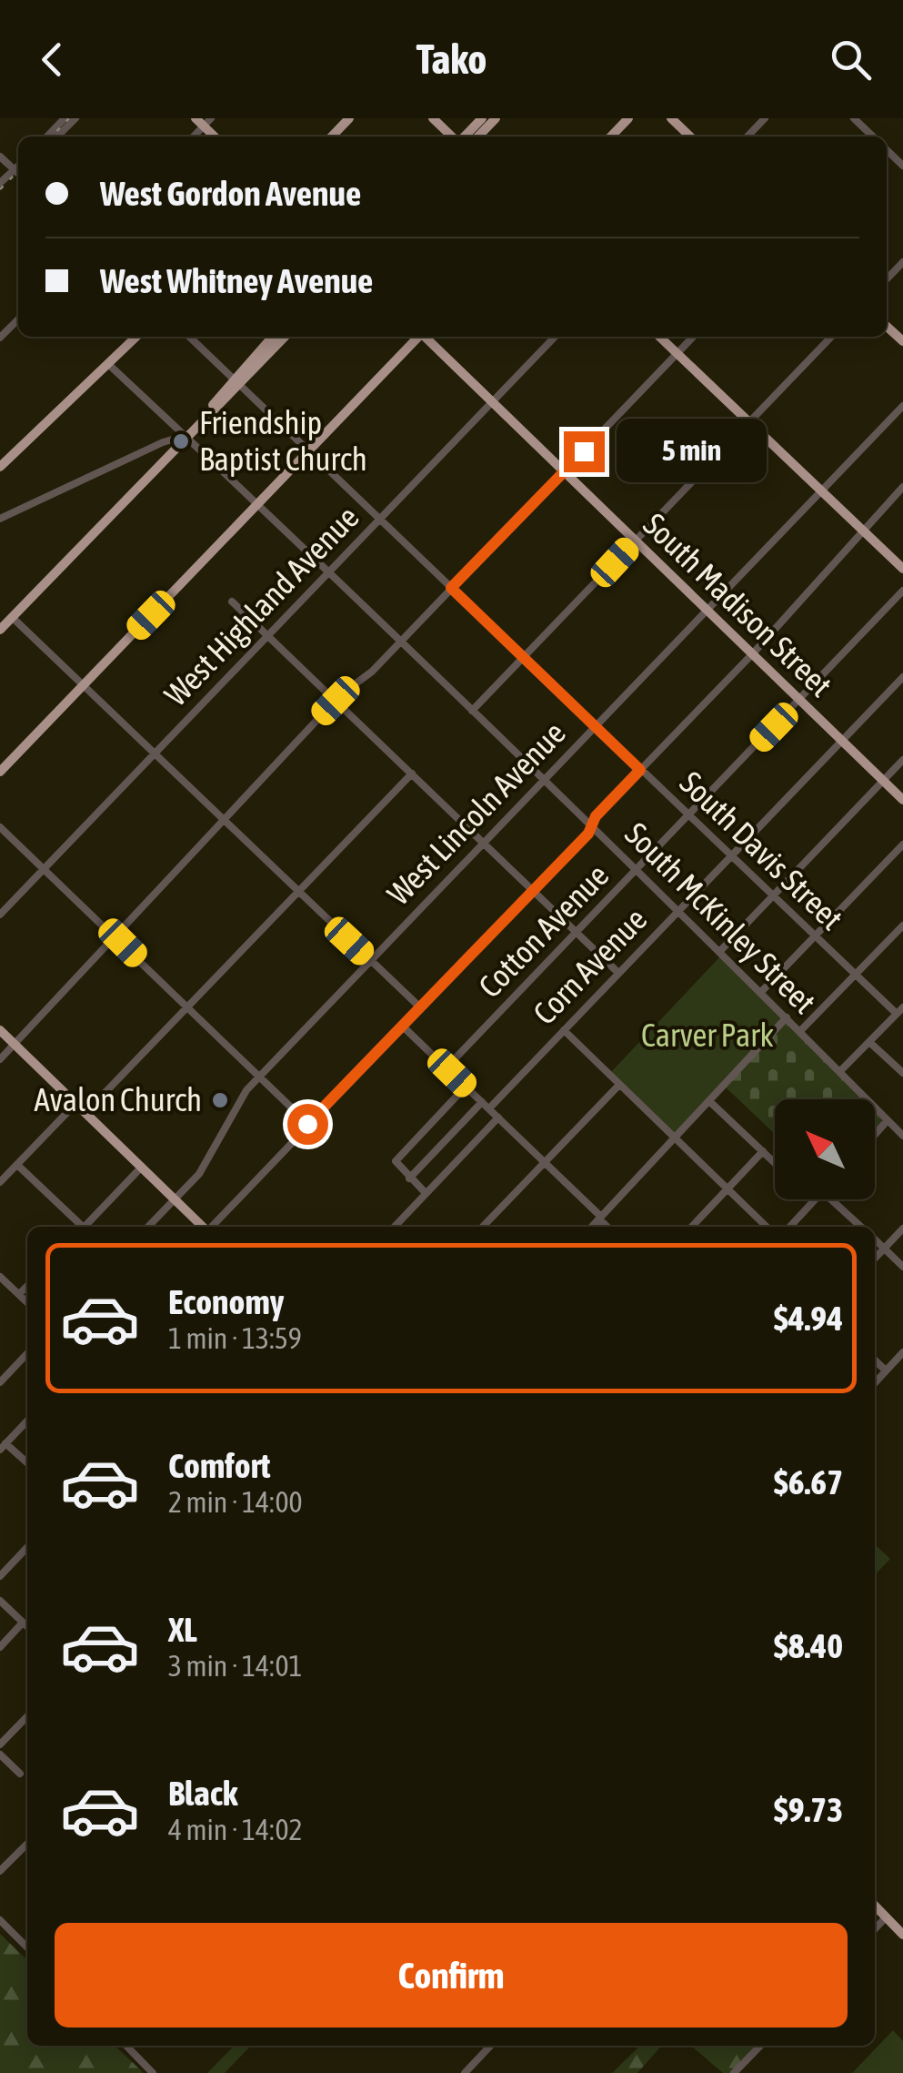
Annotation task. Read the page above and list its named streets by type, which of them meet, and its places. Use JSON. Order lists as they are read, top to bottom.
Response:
{
  "streets": {
    "main road": ["South Madison Street"],
    "street": [
      "West Highland Avenue",
      "West Lincoln Avenue",
      "South Davis Street",
      "South McKinley Street",
      "Cotton Avenue",
      "Corn Avenue"
    ]
  },
  "crossings": [
    ["South Madison Street", "West Highland Avenue"],
    ["South Madison Street", "West Lincoln Avenue"],
    ["South Madison Street", "Cotton Avenue"],
    ["South Madison Street", "Corn Avenue"],
    ["West Highland Avenue", "South Davis Street"],
    ["West Highland Avenue", "South McKinley Street"],
    ["West Lincoln Avenue", "South Davis Street"],
    ["West Lincoln Avenue", "South McKinley Street"],
    ["South Davis Street", "Cotton Avenue"],
    ["South Davis Street", "Corn Avenue"],
    ["South McKinley Street", "Cotton Avenue"],
    ["South McKinley Street", "Corn Avenue"]
  ],
  "parks": ["Carver Park"],
  "places": ["Friendship Baptist Church", "Avalon Church"],
  "north": "top left",
  "page": {
    "header": "Tako",
    "banner": ["West Gordon Avenue", "West Whitney Avenue"],
    "bubble": "5 min",
    "list": [
      {
        "name": "Economy",
        "note": "1 min · 13:59",
        "value": "$4.94"
      },
      {
        "name": "Comfort",
        "note": "2 min · 14:00",
        "value": "$6.67"
      },
      {
        "name": "XL",
        "note": "3 min · 14:01",
        "value": "$8.40"
      },
      {
        "name": "Black",
        "note": "4 min · 14:02",
        "value": "$9.73"
      }
    ],
    "buttons": "Confirm"
  }
}
